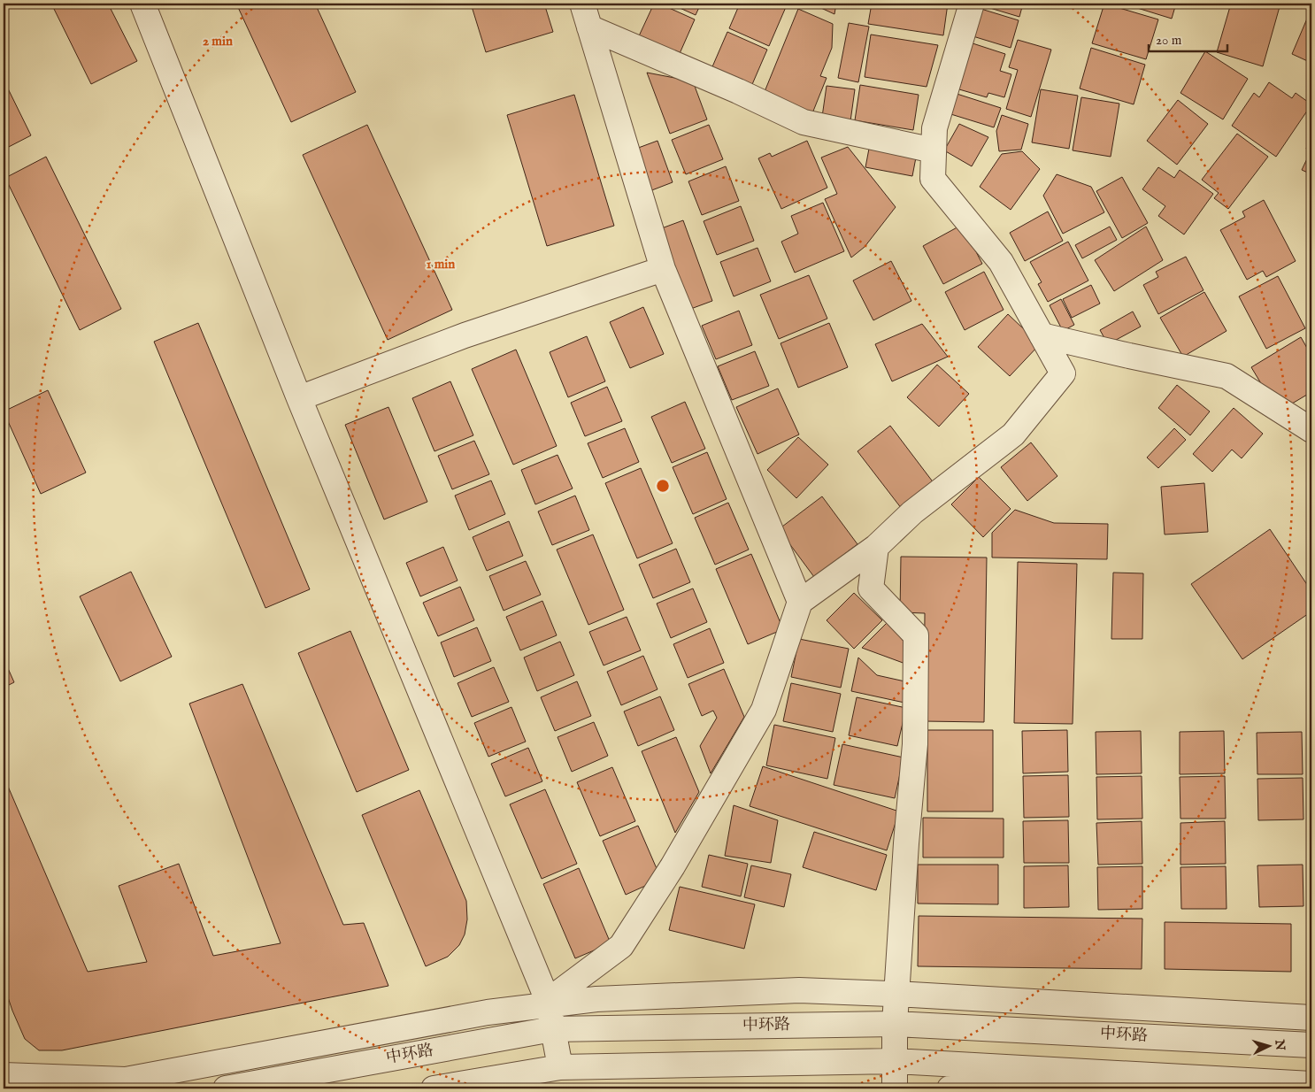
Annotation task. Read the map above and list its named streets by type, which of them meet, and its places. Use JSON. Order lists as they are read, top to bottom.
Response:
{
  "streets": {
    "street": ["中环路"]
  },
  "scale_bar": "20 m",
  "north": "right",
  "rings": ["2 min", "1 min"]
}
